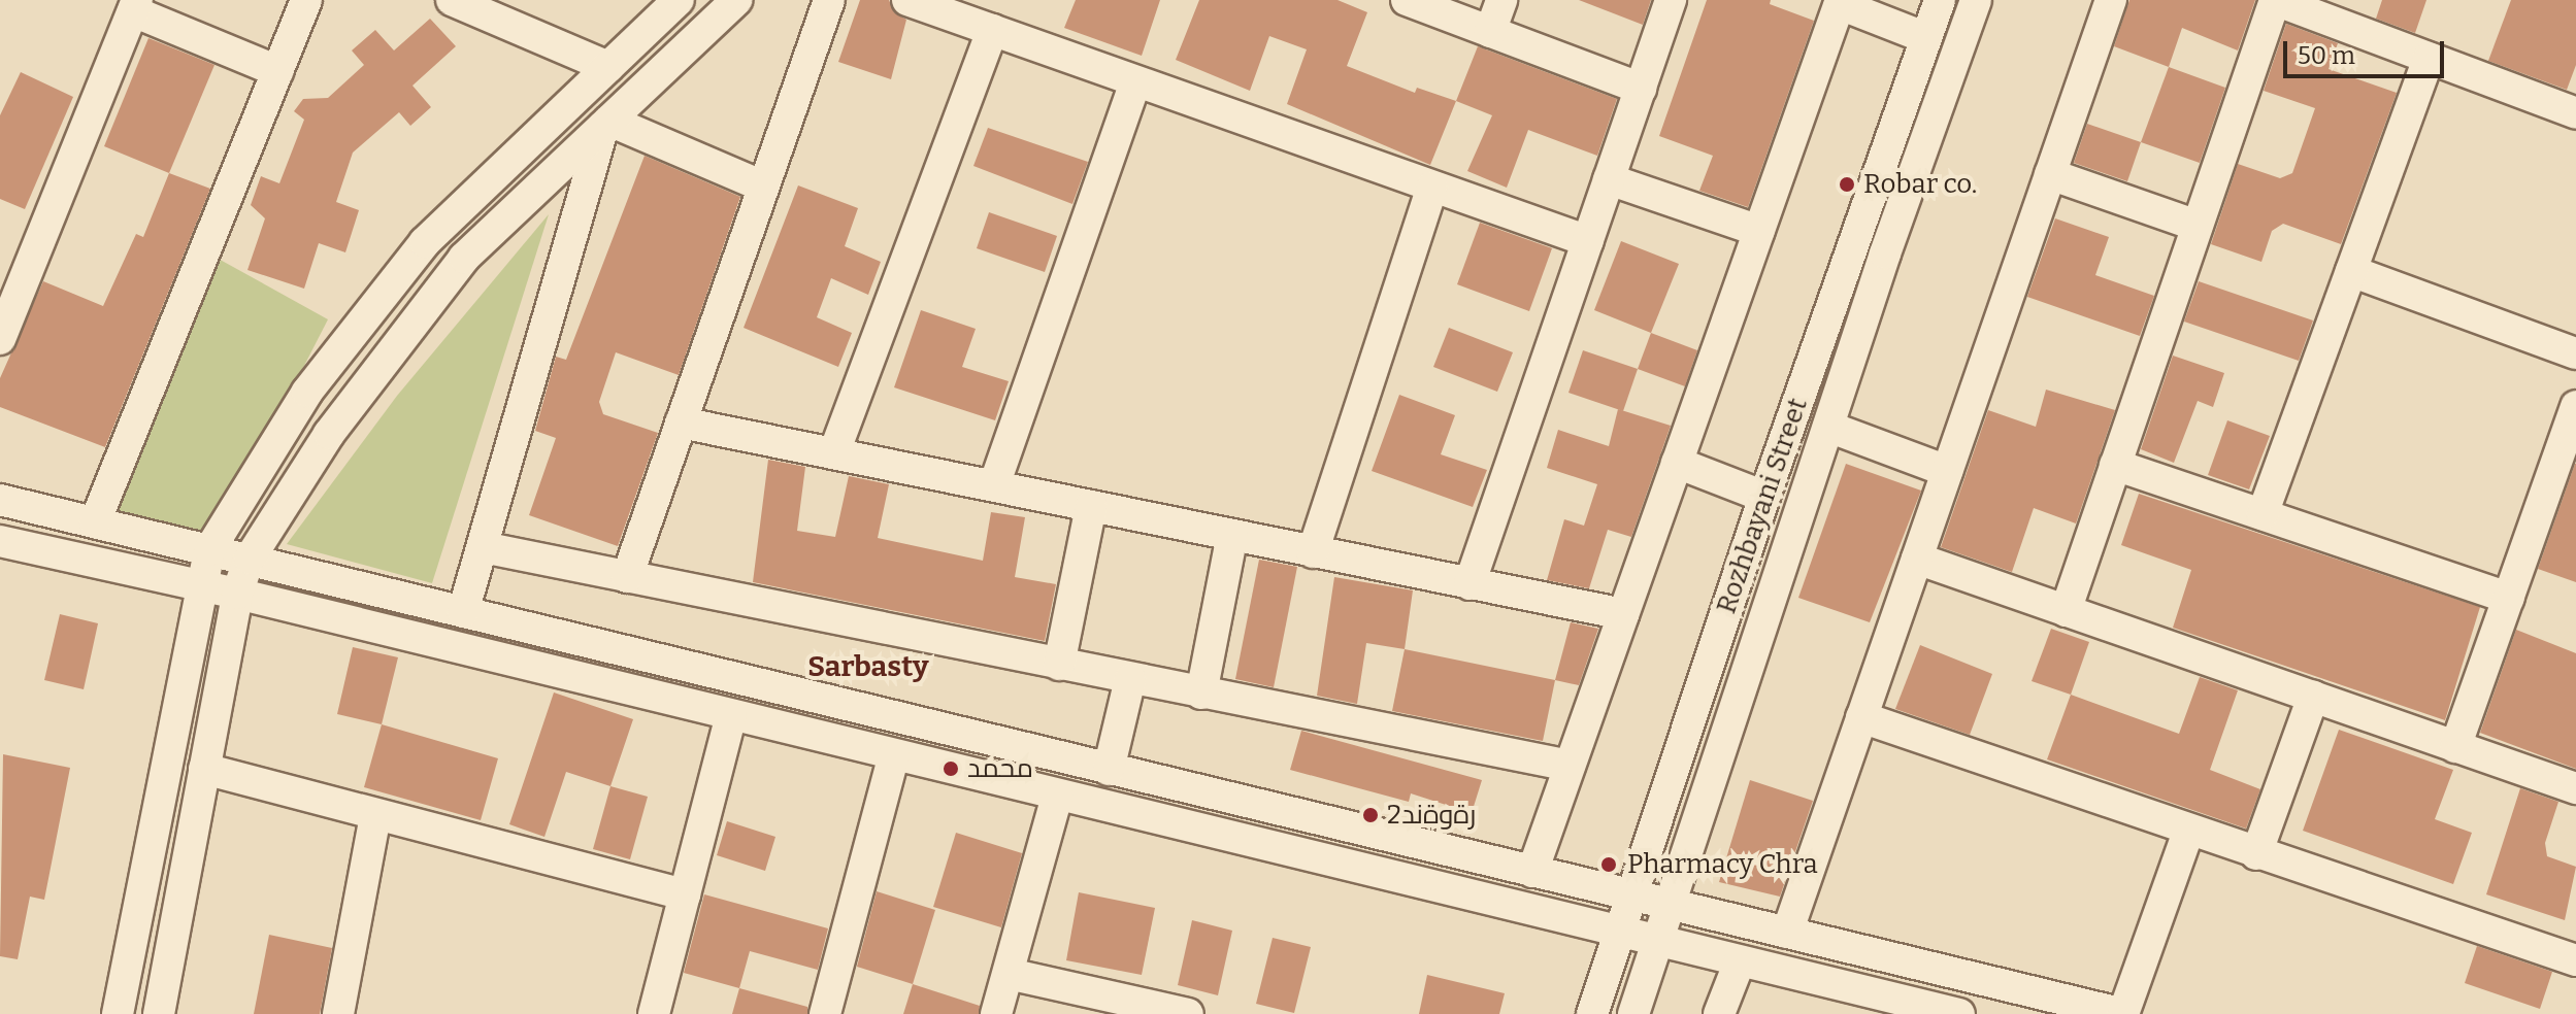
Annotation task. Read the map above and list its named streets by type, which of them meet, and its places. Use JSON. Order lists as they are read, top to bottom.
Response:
{
  "streets": {
    "street": ["Rozhbayani Street"]
  },
  "districts": ["Sarbasty"],
  "places": [
    "Robar co.",
    "محمد",
    "رةوةند2",
    "Pharmacy Chra"
  ],
  "scale_bar": "50 m"
}
